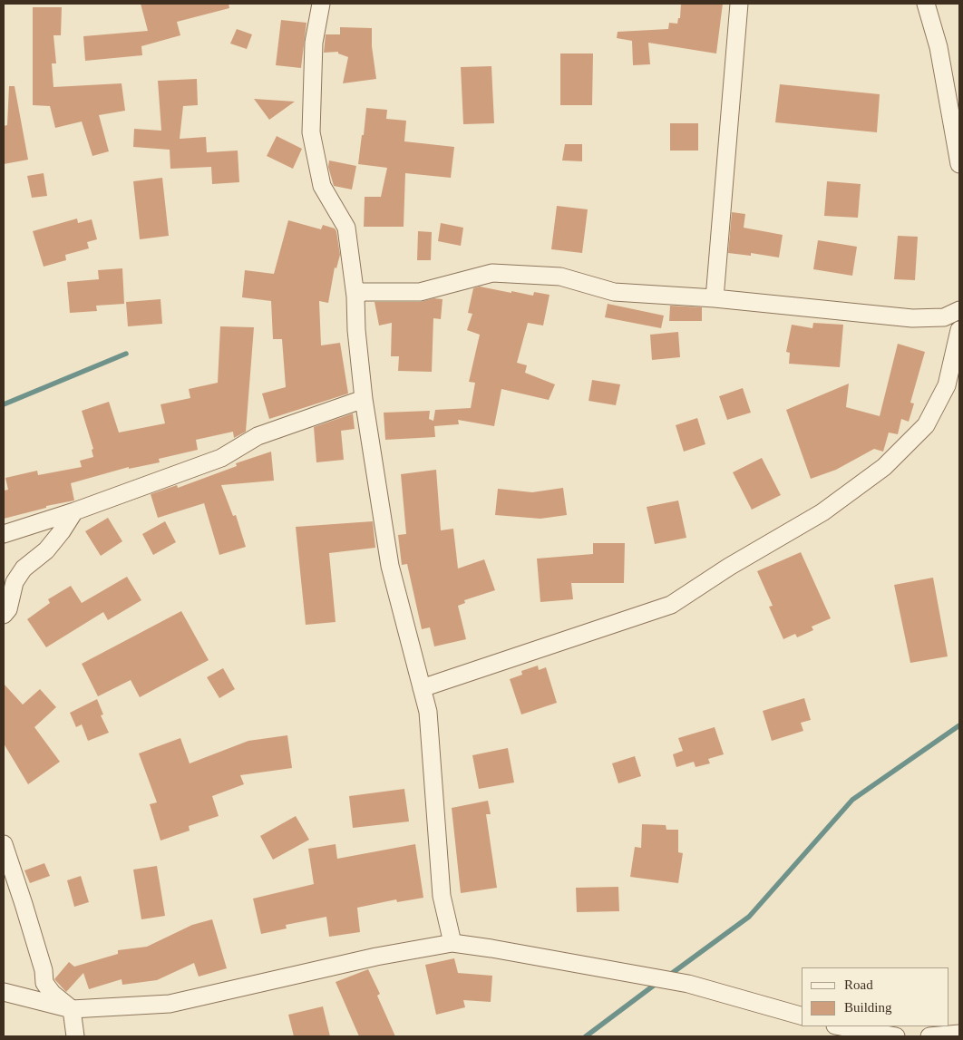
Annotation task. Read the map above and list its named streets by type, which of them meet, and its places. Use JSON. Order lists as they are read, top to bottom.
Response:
{
  "legend": ["Road", "Building"]
}
